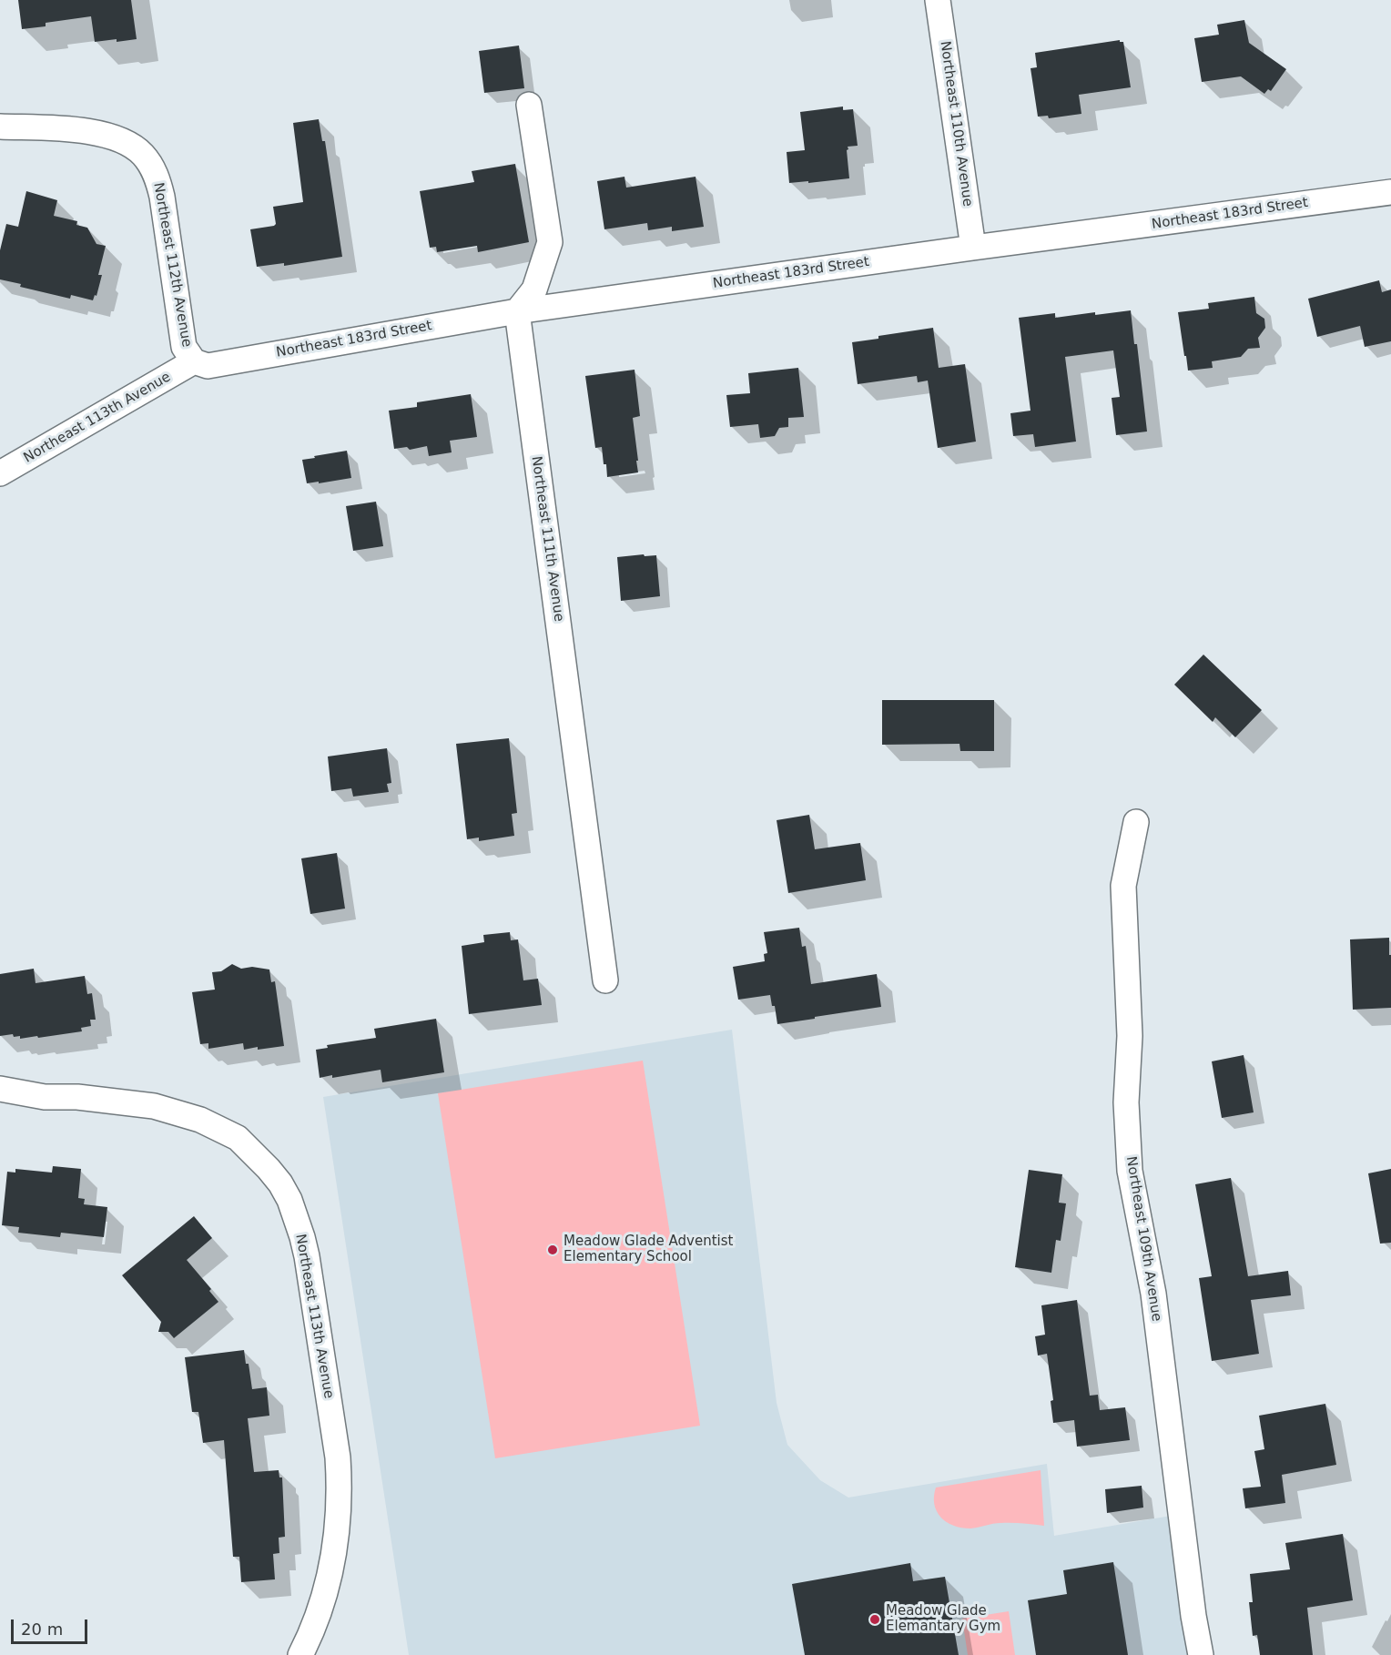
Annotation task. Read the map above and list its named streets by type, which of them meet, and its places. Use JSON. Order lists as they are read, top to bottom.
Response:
{
  "streets": {
    "street": [
      "Northeast 110th Avenue",
      "Northeast 183rd Street",
      "Northeast 112th Avenue",
      "Northeast 113th Avenue",
      "Northeast 111th Avenue",
      "Northeast 109th Avenue"
    ]
  },
  "crossings": [
    ["Northeast 110th Avenue", "Northeast 183rd Street"],
    ["Northeast 183rd Street", "Northeast 112th Avenue"],
    ["Northeast 183rd Street", "Northeast 113th Avenue"],
    ["Northeast 183rd Street", "Northeast 111th Avenue"],
    ["Northeast 112th Avenue", "Northeast 113th Avenue"]
  ],
  "places": ["Meadow Glade Adventist Elementary School", "Meadow Glade Elemantary Gym"],
  "scale_bar": "20 m"
}
